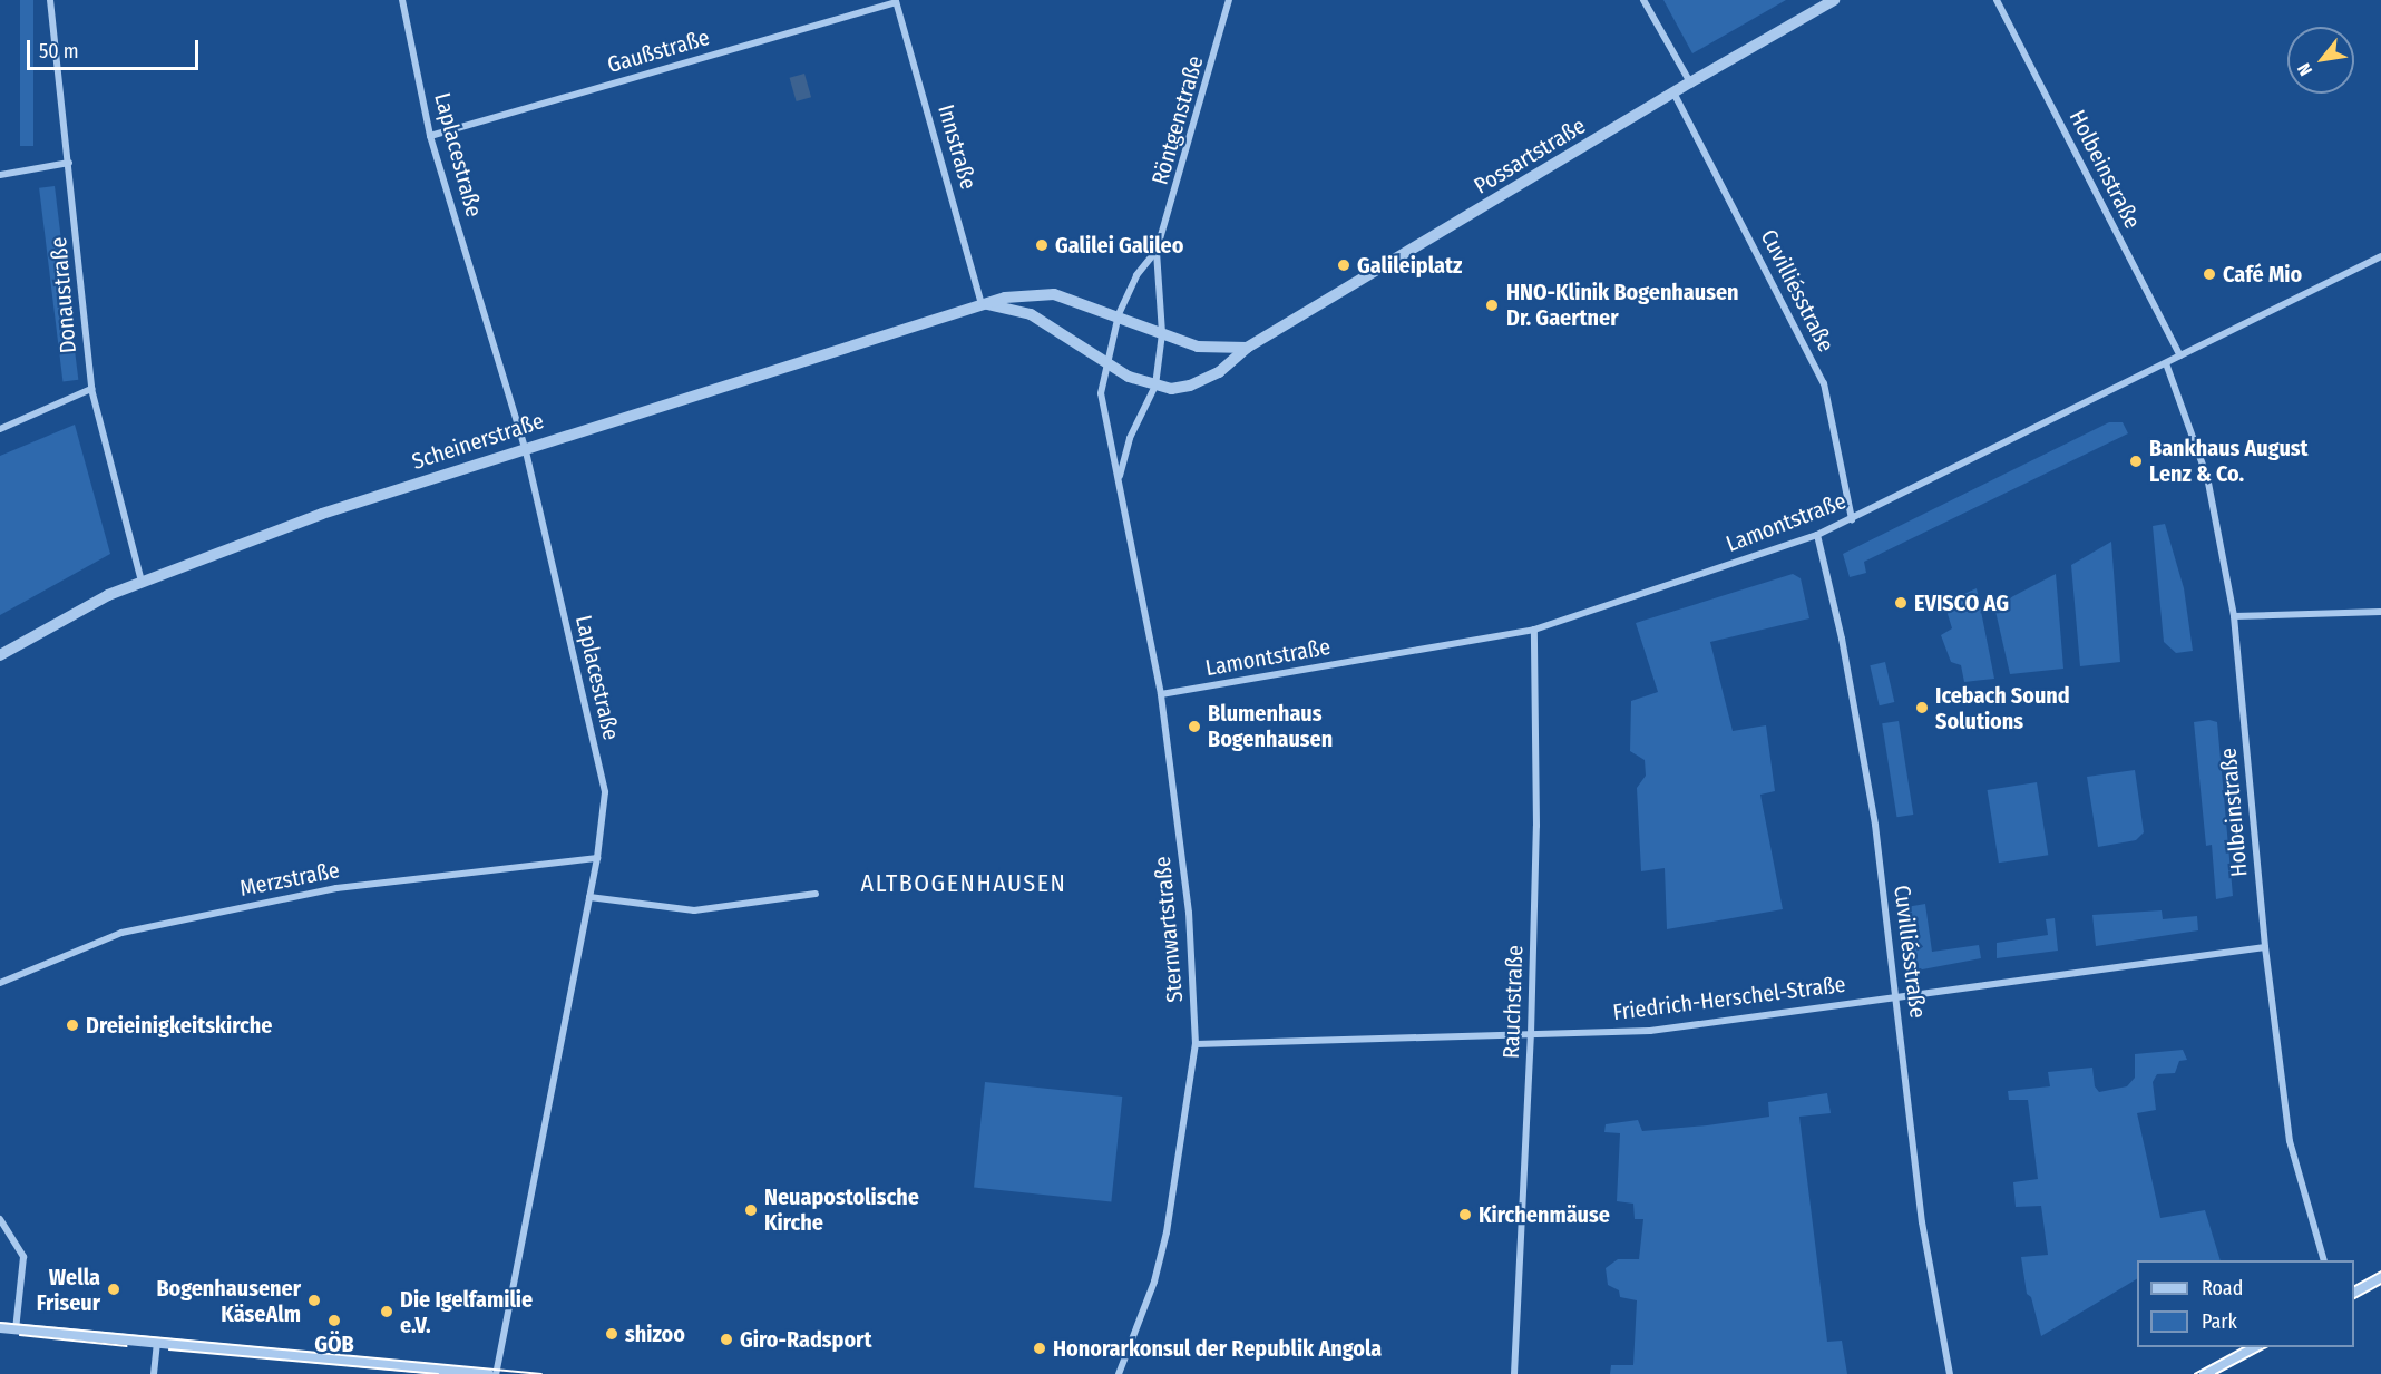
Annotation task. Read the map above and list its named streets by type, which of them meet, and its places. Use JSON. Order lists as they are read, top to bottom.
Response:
{
  "streets": {
    "street": [
      "Gaußstraße",
      "Röntgenstraße",
      "Innstraße",
      "Laplacestraße",
      "Possartstraße",
      "Holbeinstraße",
      "Cuvilliésstraße",
      "Donaustraße",
      "Scheinerstraße",
      "Lamontstraße",
      "Merzstraße",
      "Sternwartstraße",
      "Friedrich-Herschel-Straße",
      "Rauchstraße"
    ]
  },
  "crossings": [
    ["Gaußstraße", "Innstraße"],
    ["Gaußstraße", "Laplacestraße"],
    ["Innstraße", "Scheinerstraße"],
    ["Laplacestraße", "Scheinerstraße"],
    ["Laplacestraße", "Merzstraße"],
    ["Possartstraße", "Cuvilliésstraße"],
    ["Holbeinstraße", "Lamontstraße"],
    ["Holbeinstraße", "Friedrich-Herschel-Straße"],
    ["Cuvilliésstraße", "Lamontstraße"],
    ["Cuvilliésstraße", "Friedrich-Herschel-Straße"],
    ["Donaustraße", "Scheinerstraße"],
    ["Lamontstraße", "Sternwartstraße"],
    ["Lamontstraße", "Rauchstraße"],
    ["Sternwartstraße", "Friedrich-Herschel-Straße"],
    ["Friedrich-Herschel-Straße", "Rauchstraße"]
  ],
  "districts": ["ALTBOGENHAUSEN"],
  "places": [
    "Galilei Galileo",
    "Galileiplatz",
    "Café Mio",
    "HNO-Klinik Bogenhausen Dr. Gaertner",
    "Bankhaus August Lenz & Co.",
    "EVISCO AG",
    "Icebach Sound Solutions",
    "Blumenhaus Bogenhausen",
    "Dreieinigkeitskirche",
    "Neuapostolische Kirche",
    "Kirchenmäuse",
    "Wella Friseur",
    "Bogenhausener KäseAlm",
    "Die Igelfamilie e.V.",
    "GÖB",
    "shizoo",
    "Giro-Radsport",
    "Honorarkonsul der Republik Angola"
  ],
  "legend": ["Road", "Park"],
  "scale_bar": "50 m",
  "north": "bottom left"
}
